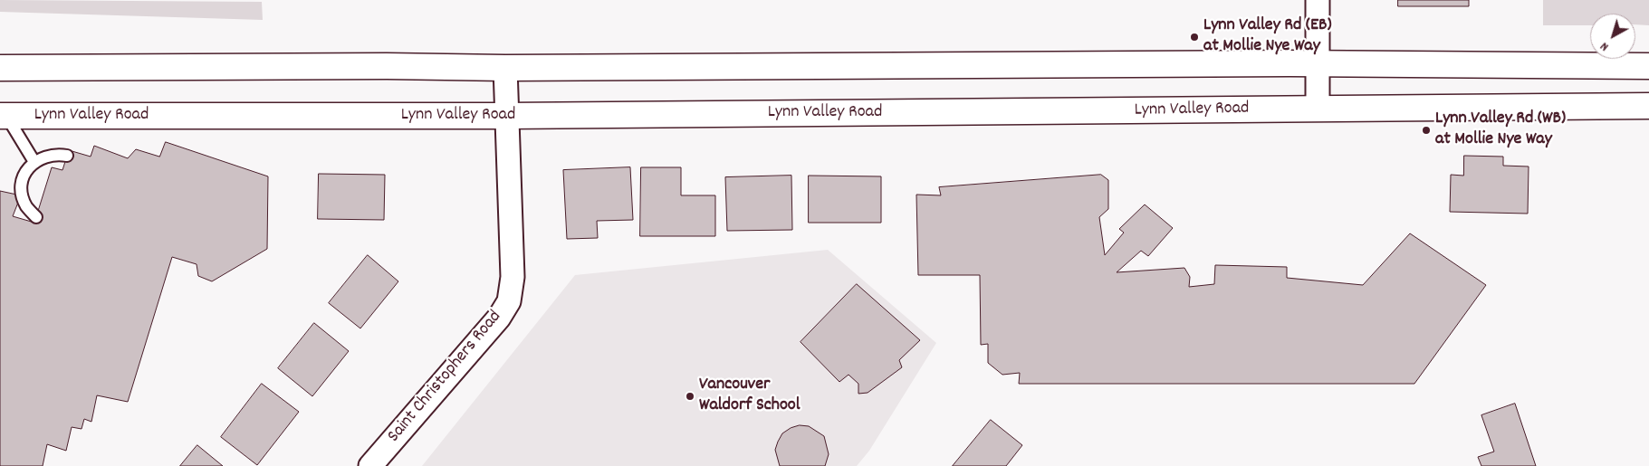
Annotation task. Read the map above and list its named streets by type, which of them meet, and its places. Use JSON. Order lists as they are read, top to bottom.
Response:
{
  "streets": {
    "main road": ["Lynn Valley Road"],
    "street": ["Saint Christophers Road"]
  },
  "crossings": [
    ["Lynn Valley Road", "Saint Christophers Road"]
  ],
  "places": ["Lynn Valley Rd (EB) at Mollie Nye Way", "Lynn Valley Rd (WB) at Mollie Nye Way", "Vancouver Waldorf School"],
  "north": "bottom left"
}
